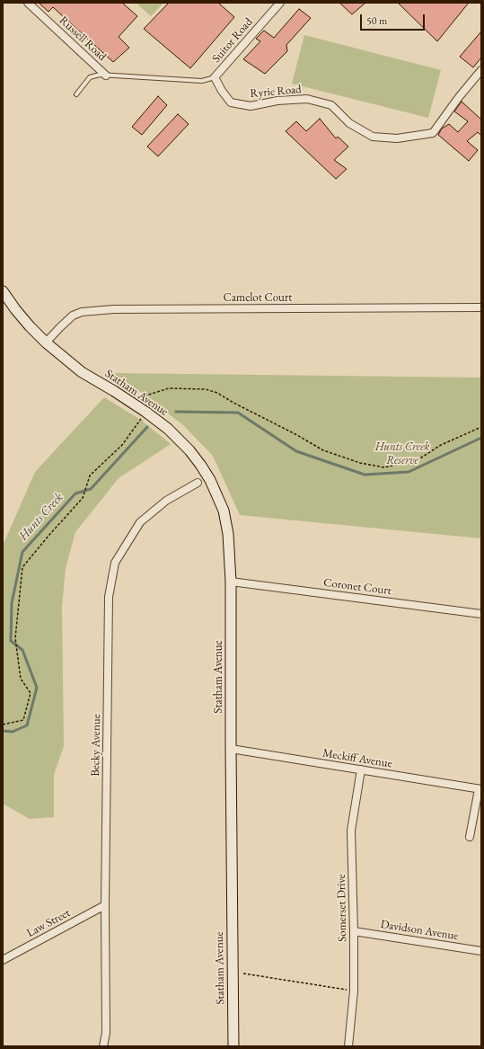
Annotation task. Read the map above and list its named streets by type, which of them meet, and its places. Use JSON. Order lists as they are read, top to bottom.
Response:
{
  "streets": {
    "main road": ["Statham Avenue"],
    "street": [
      "Russell Road",
      "Suitor Road",
      "Ryrie Road",
      "Camelot Court",
      "Coronet Court",
      "Becky Avenue",
      "Meckiff Avenue",
      "Somerset Drive",
      "Law Street",
      "Davidson Avenue"
    ]
  },
  "crossings": [
    ["Suitor Road", "Ryrie Road"],
    ["Camelot Court", "Statham Avenue"],
    ["Statham Avenue", "Coronet Court"],
    ["Statham Avenue", "Meckiff Avenue"],
    ["Becky Avenue", "Law Street"],
    ["Meckiff Avenue", "Somerset Drive"],
    ["Somerset Drive", "Davidson Avenue"]
  ],
  "water": ["Hunts Creek"],
  "parks": ["Hunts Creek Reserve"],
  "scale_bar": "50 m"
}
